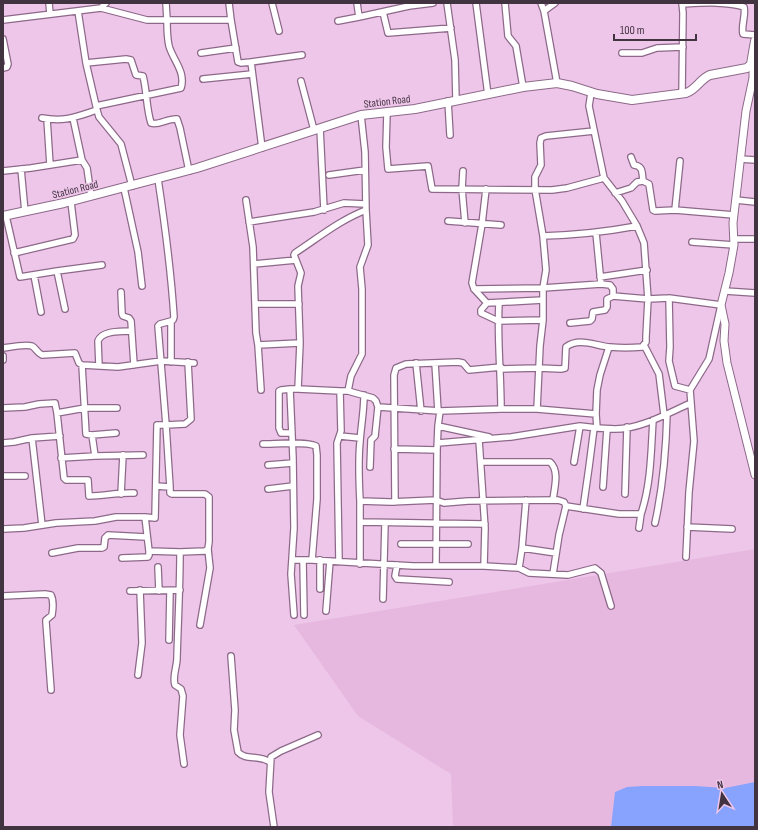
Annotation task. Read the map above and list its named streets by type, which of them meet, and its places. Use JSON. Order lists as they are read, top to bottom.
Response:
{
  "streets": {
    "main road": ["Station Road"]
  },
  "scale_bar": "100 m",
  "north": "top"
}
